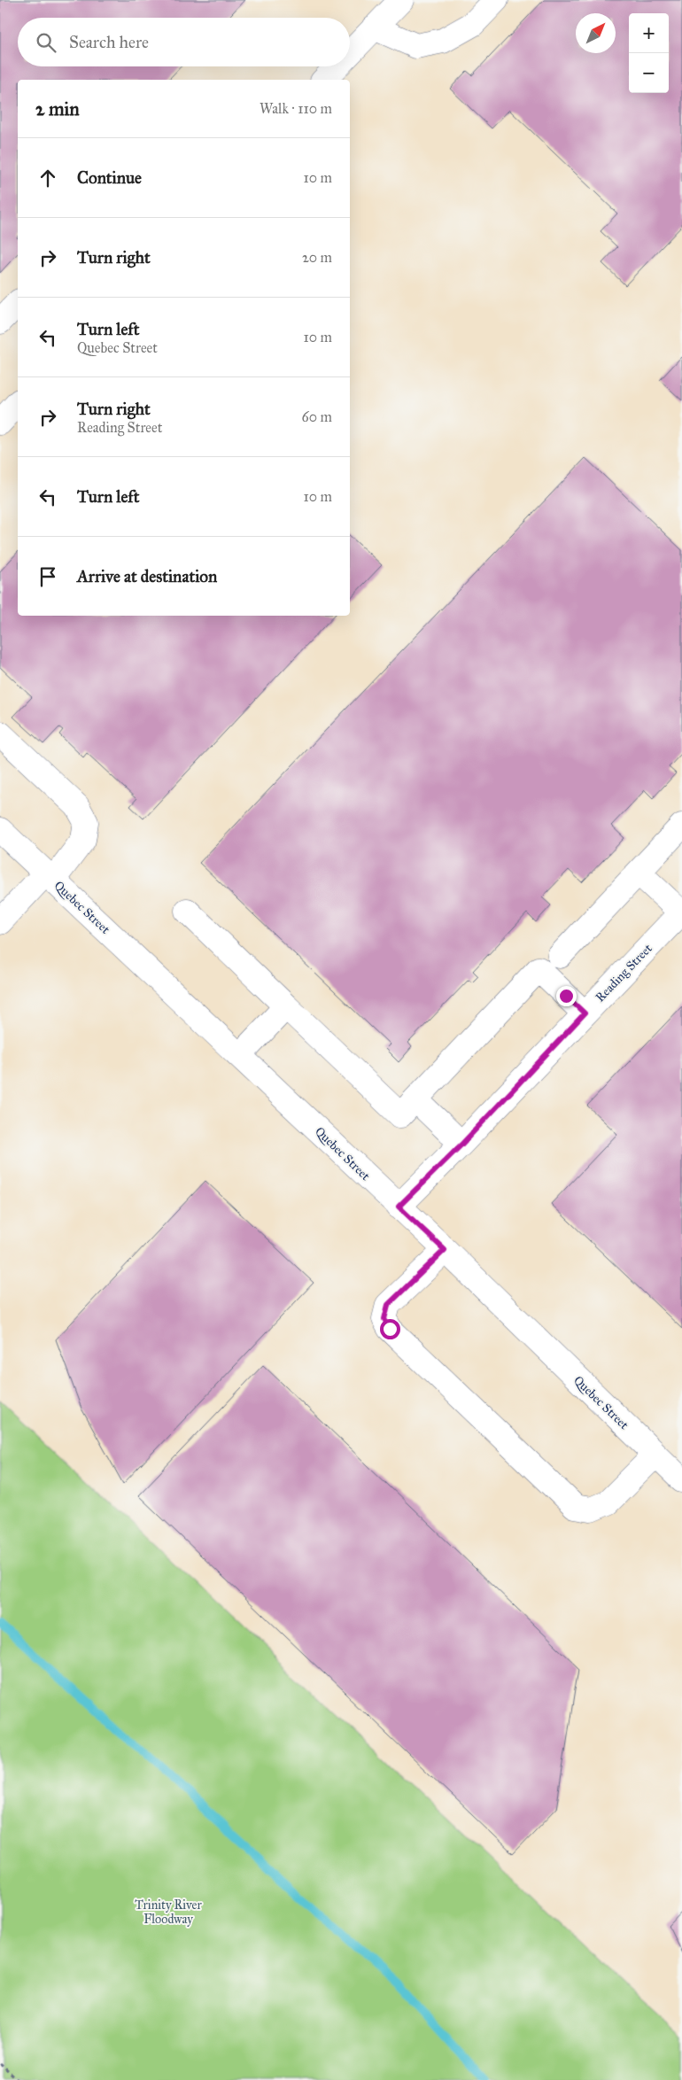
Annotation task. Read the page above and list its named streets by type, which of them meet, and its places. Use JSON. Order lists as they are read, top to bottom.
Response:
{
  "streets": {
    "street": ["Quebec Street", "Reading Street"]
  },
  "crossings": [
    ["Quebec Street", "Reading Street"]
  ],
  "parks": ["Trinity River Floodway"],
  "north": "top right",
  "page": {
    "map_buttons": ["+", "−"],
    "search": "Search here",
    "heading": ["2 min", "Walk · 110 m"],
    "list": [
      ["Continue", "10 m"],
      ["Turn right", "20 m"],
      ["Turn left", "Quebec Street", "10 m"],
      ["Turn right", "Reading Street", "60 m"],
      ["Turn left", "10 m"],
      "Arrive at destination"
    ]
  }
}
